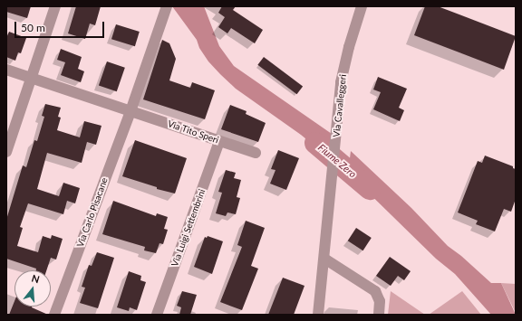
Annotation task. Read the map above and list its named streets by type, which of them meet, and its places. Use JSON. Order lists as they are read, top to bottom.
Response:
{
  "streets": {
    "street": [
      "Via Cavalleggeri",
      "Via Tito Speri",
      "Via Carlo Pisacane",
      "Via Luigi Settembrini"
    ]
  },
  "crossings": [
    ["Via Tito Speri", "Via Carlo Pisacane"],
    ["Via Tito Speri", "Via Luigi Settembrini"]
  ],
  "water": ["Fiume Zero"],
  "scale_bar": "50 m",
  "north": "top"
}
